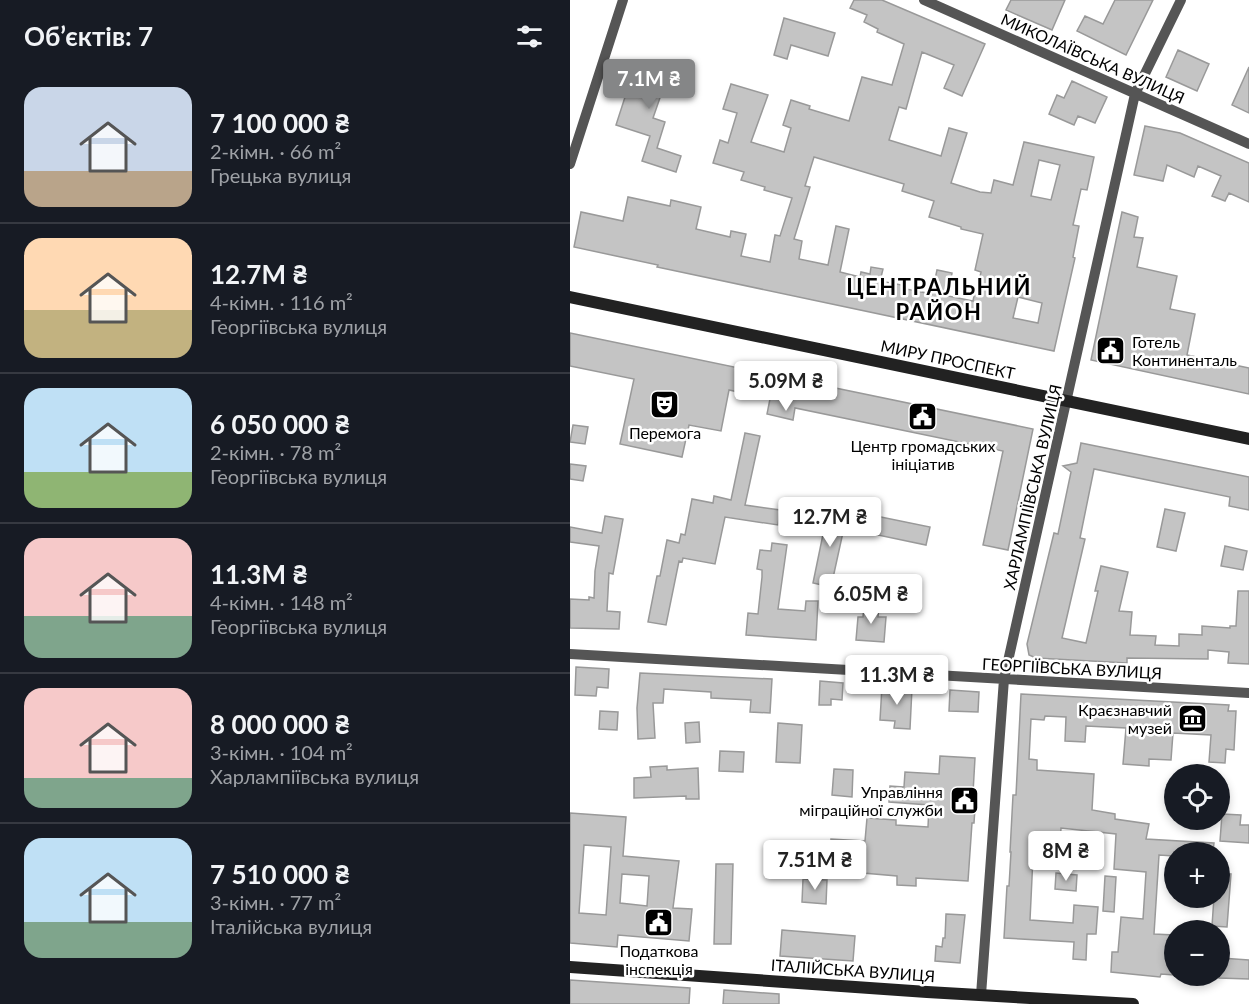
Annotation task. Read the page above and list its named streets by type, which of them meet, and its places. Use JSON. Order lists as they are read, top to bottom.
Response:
{
  "streets": {
    "main road": ["МИРУ ПРОСПЕКТ", "ІТАЛІЙСЬКА ВУЛИЦЯ"],
    "street": ["МИКОЛАЇВСЬКА ВУЛИЦЯ", "ХАРЛАМПІЇВСЬКА ВУЛИЦЯ", "ГЕОРГІЇВСЬКА ВУЛИЦЯ"]
  },
  "crossings": [
    ["МИКОЛАЇВСЬКА ВУЛИЦЯ", "ХАРЛАМПІЇВСЬКА ВУЛИЦЯ"],
    ["МИРУ ПРОСПЕКТ", "ХАРЛАМПІЇВСЬКА ВУЛИЦЯ"],
    ["ХАРЛАМПІЇВСЬКА ВУЛИЦЯ", "ГЕОРГІЇВСЬКА ВУЛИЦЯ"],
    ["ХАРЛАМПІЇВСЬКА ВУЛИЦЯ", "ІТАЛІЙСЬКА ВУЛИЦЯ"]
  ],
  "districts": ["ЦЕНТРАЛЬНИЙ РАЙОН"],
  "places": {
    "public building": [
      "Готель Континенталь",
      "Центр громадських ініціатив",
      "Управління міграційної служби",
      "Податкова інспекція"
    ],
    "theatre": ["Перемога"],
    "museum": ["Краєзнавчий музей"]
  },
  "page": {
    "heading": "Об’єктів: 7",
    "price": [
      "7.1M ₴",
      "5.09M ₴",
      "12.7M ₴",
      "6.05M ₴",
      "11.3M ₴",
      "8M ₴",
      "7.51M ₴"
    ],
    "list": [
      {
        "name": "7 100 000 ₴",
        "note": "2-кімн. · 66 m² · Грецька вулиця"
      },
      {
        "name": "12.7M ₴",
        "note": "4-кімн. · 116 m² · Георгіївська вулиця"
      },
      {
        "name": "6 050 000 ₴",
        "note": "2-кімн. · 78 m² · Георгіївська вулиця"
      },
      {
        "name": "11.3M ₴",
        "note": "4-кімн. · 148 m² · Георгіївська вулиця"
      },
      {
        "name": "8 000 000 ₴",
        "note": "3-кімн. · 104 m² · Харлампіївська вулиця"
      },
      {
        "name": "7 510 000 ₴",
        "note": "3-кімн. · 77 m² · Італійська вулиця"
      }
    ],
    "map_buttons": ["+", "−"]
  }
}
